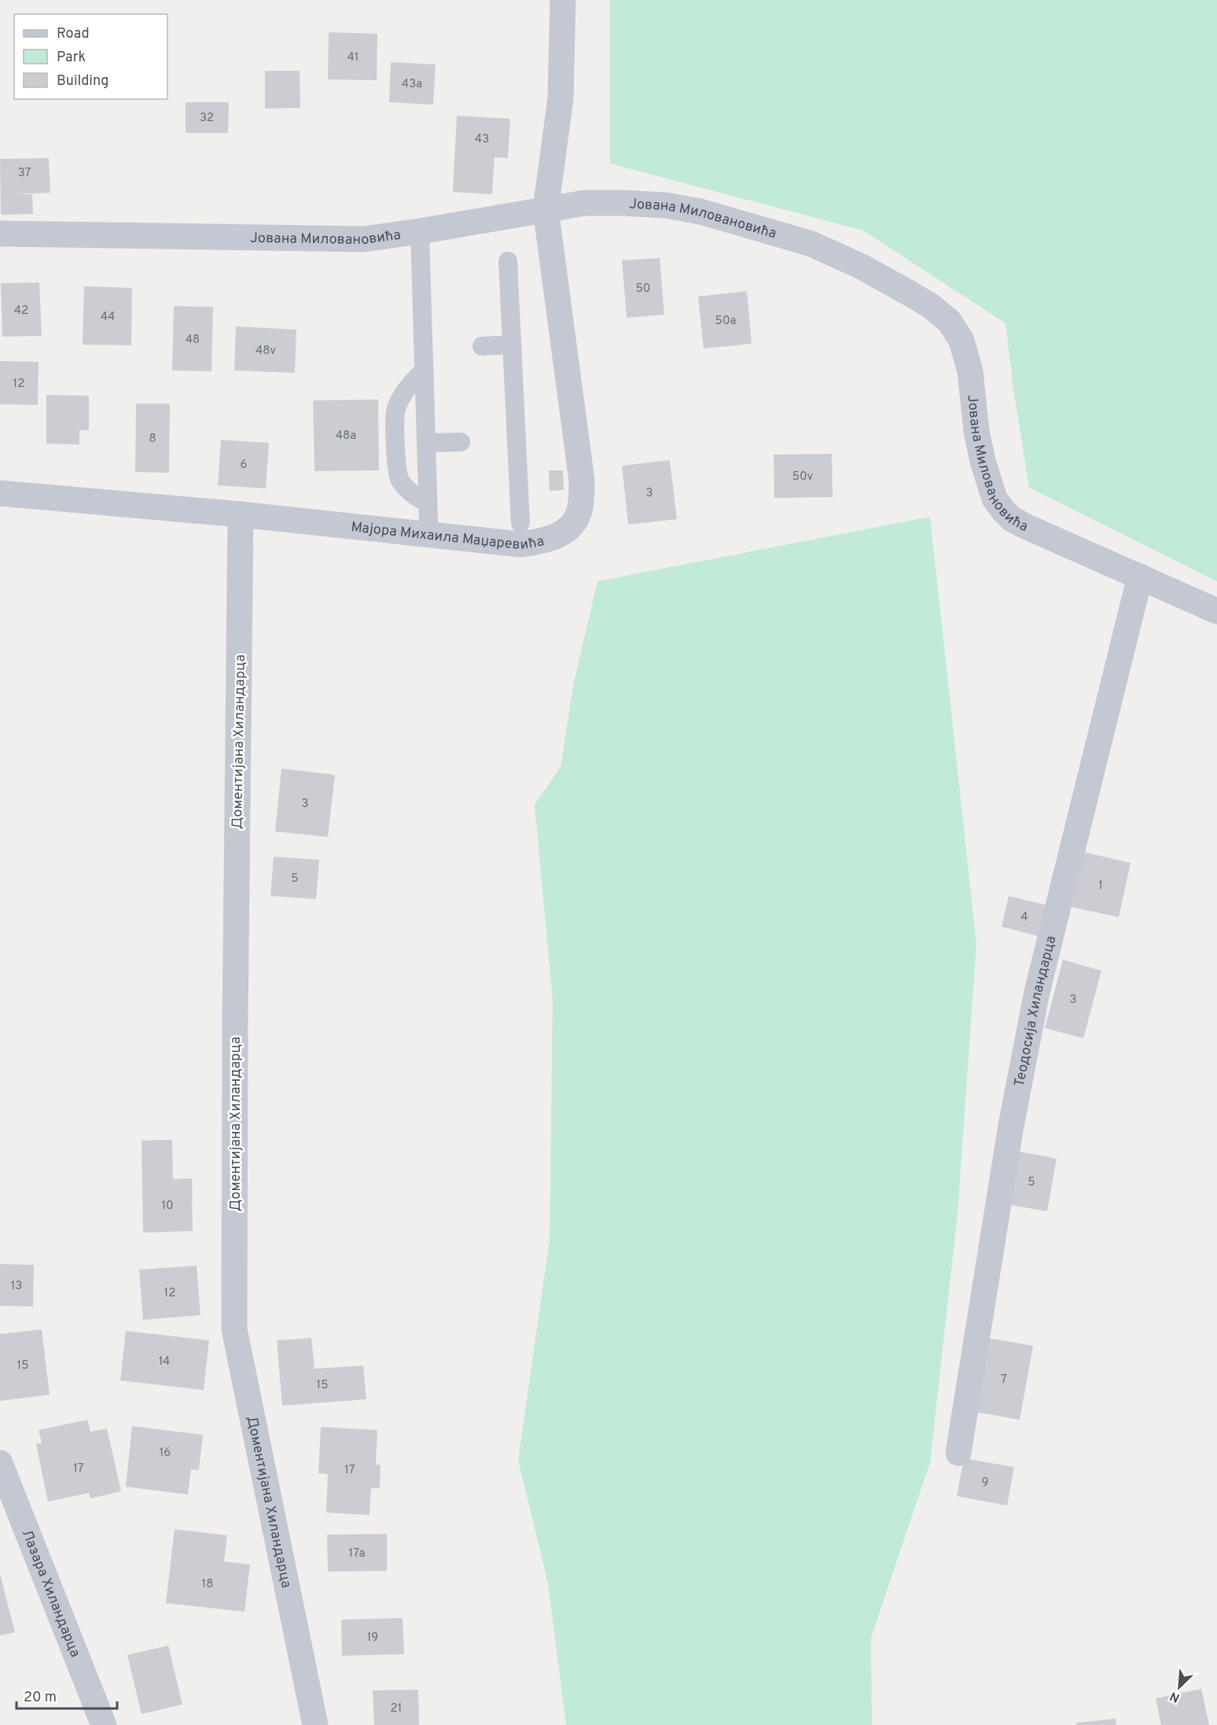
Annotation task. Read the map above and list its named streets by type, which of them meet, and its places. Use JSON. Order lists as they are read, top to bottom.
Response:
{
  "streets": {
    "street": [
      "Јована Миловановића",
      "Мајора Михаила Маџаревића",
      "Доментијана Хиландарца",
      "Теодосија Хиландарца",
      "Лазара Хиландарца"
    ]
  },
  "crossings": [
    ["Јована Миловановића", "Мајора Михаила Маџаревића"],
    ["Јована Миловановића", "Теодосија Хиландарца"],
    ["Мајора Михаила Маџаревића", "Доментијана Хиландарца"]
  ],
  "house_numbers": [
    "41",
    "43a",
    "32",
    "43",
    "37",
    "50",
    "42",
    "44",
    "50a",
    "48",
    "48v",
    "12",
    "48a",
    "8",
    "6",
    "50v",
    "3",
    "3",
    "5",
    "1",
    "4",
    "3",
    "5",
    "10",
    "13",
    "12",
    "14",
    "15",
    "7",
    "15",
    "16",
    "17",
    "17",
    "9",
    "17a",
    "18",
    "19",
    "21"
  ],
  "legend": ["Road", "Park", "Building"],
  "scale_bar": "20 m",
  "north": "bottom left"
}
